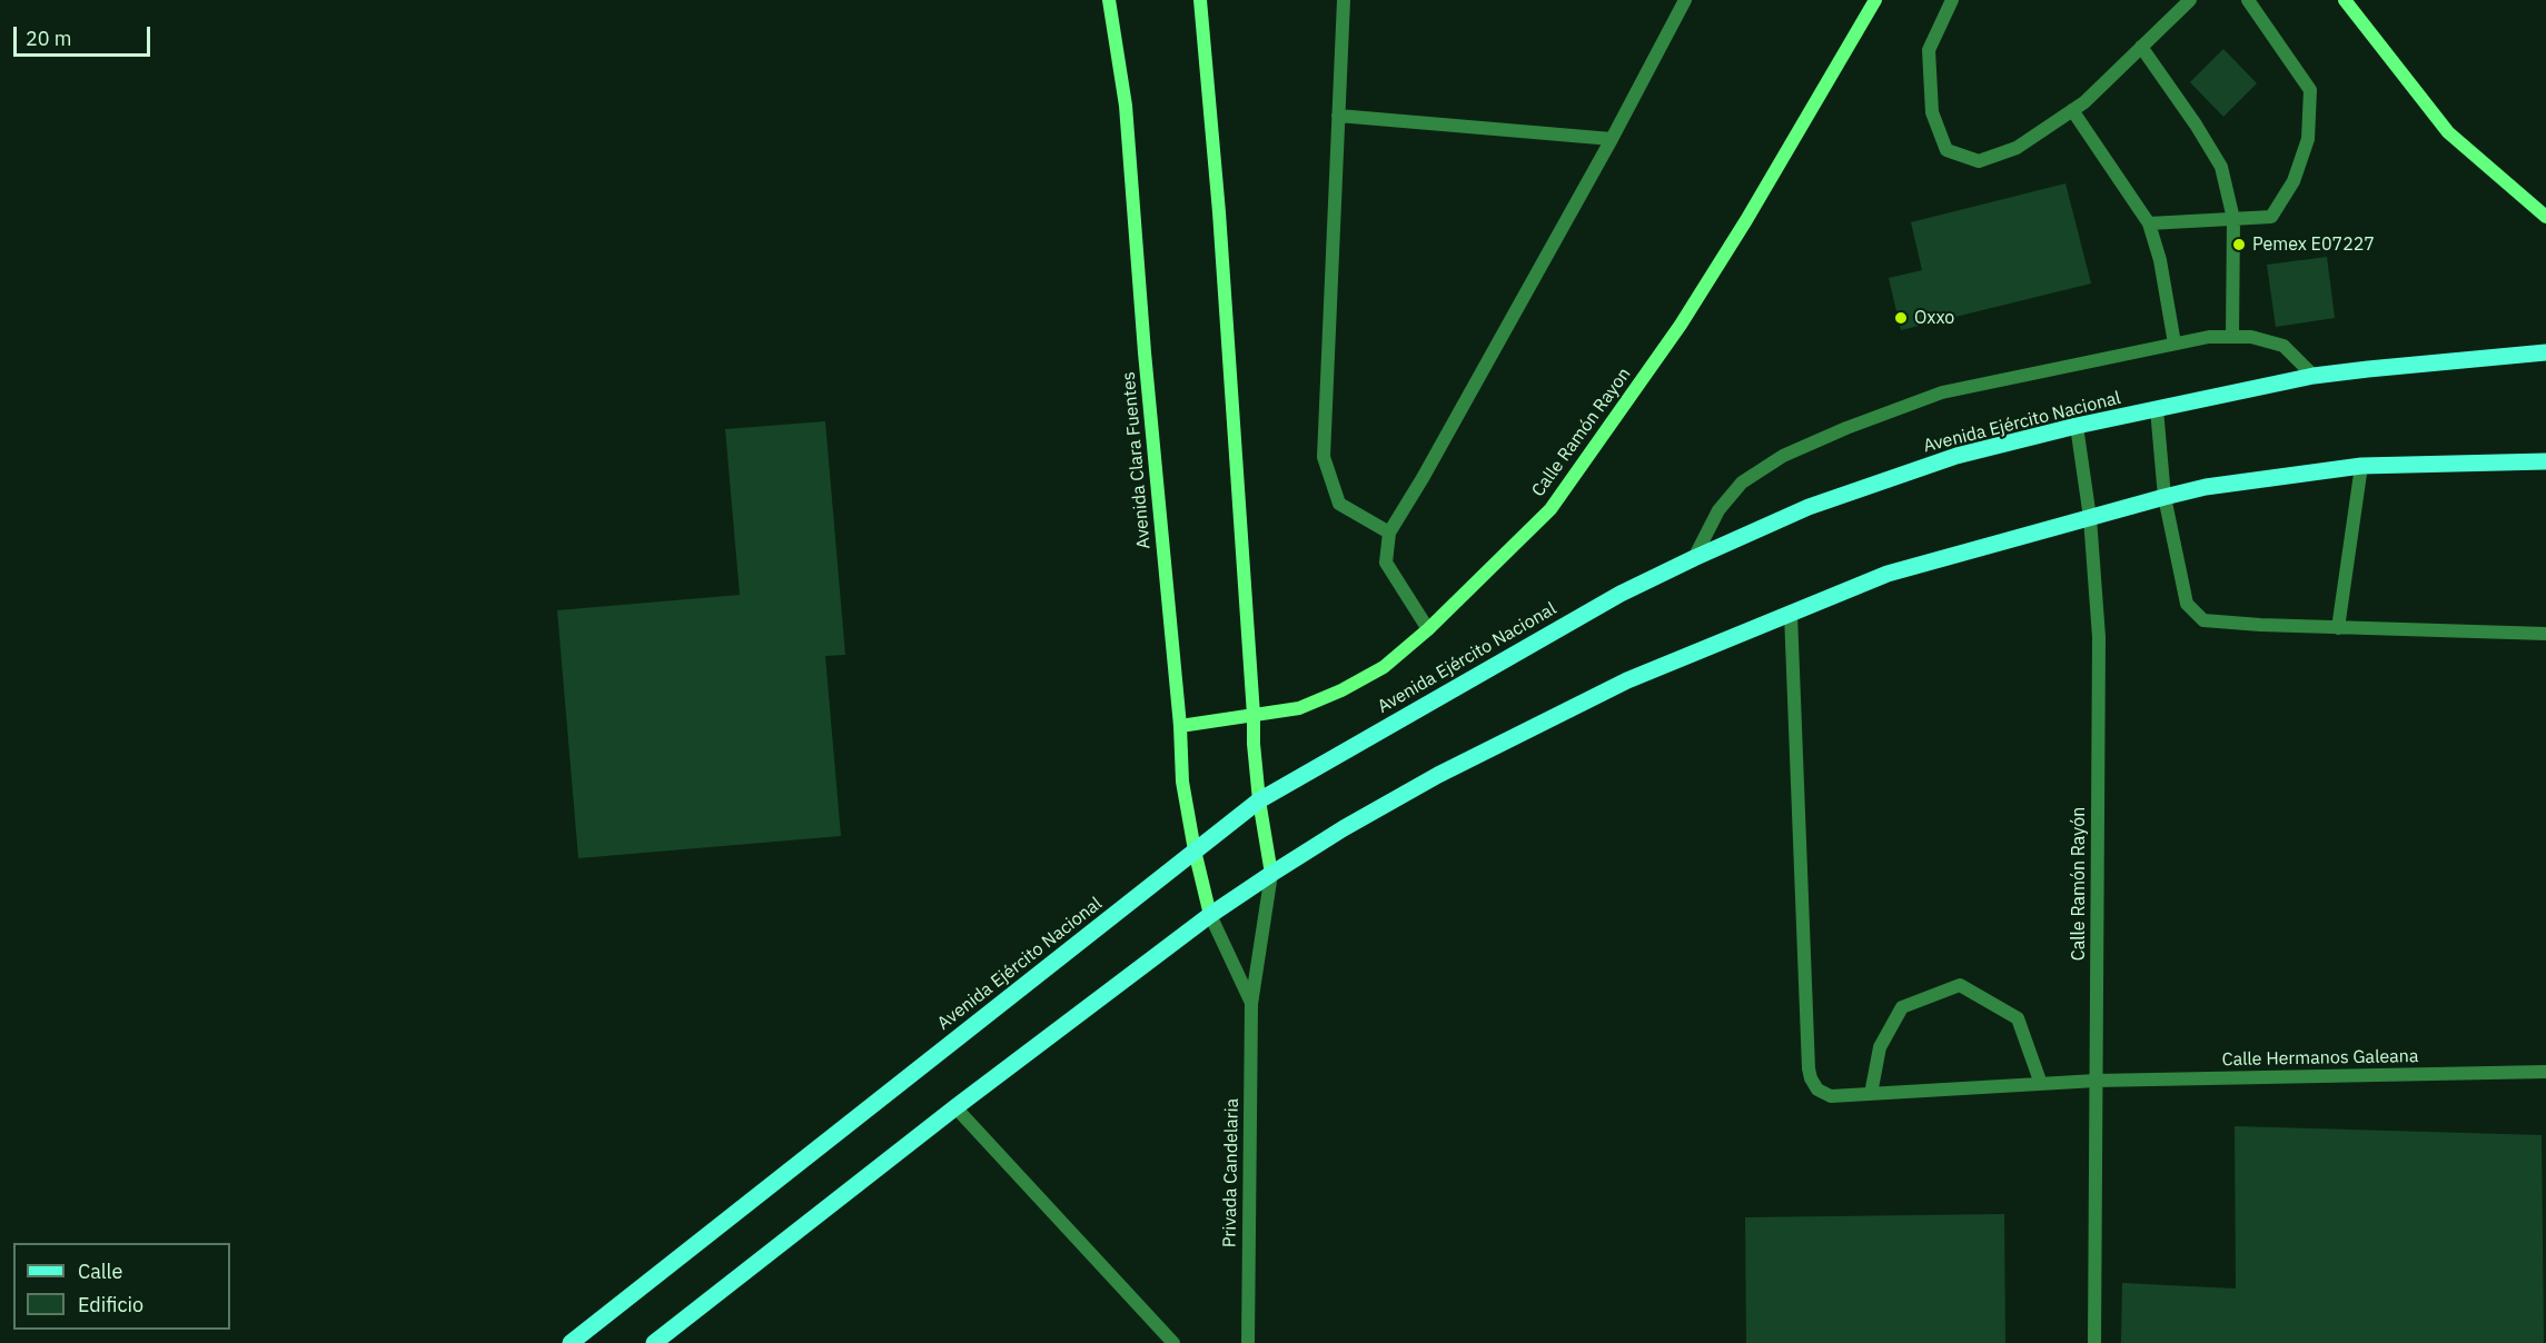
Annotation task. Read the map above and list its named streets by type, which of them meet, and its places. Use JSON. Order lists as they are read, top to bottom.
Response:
{
  "streets": {
    "main road": ["Avenida Ejército Nacional"],
    "street": [
      "Calle Ramón Rayon",
      "Avenida Clara Fuentes",
      "Calle Ramón Rayón",
      "Calle Hermanos Galeana",
      "Privada Candelaria"
    ]
  },
  "crossings": [
    ["Avenida Ejército Nacional", "Avenida Clara Fuentes"],
    ["Avenida Ejército Nacional", "Calle Ramón Rayón"],
    ["Calle Ramón Rayon", "Avenida Clara Fuentes"],
    ["Avenida Clara Fuentes", "Privada Candelaria"],
    ["Calle Ramón Rayón", "Calle Hermanos Galeana"]
  ],
  "places": ["Pemex E07227", "Oxxo"],
  "legend": ["Calle", "Edificio"],
  "scale_bar": "20 m"
}
